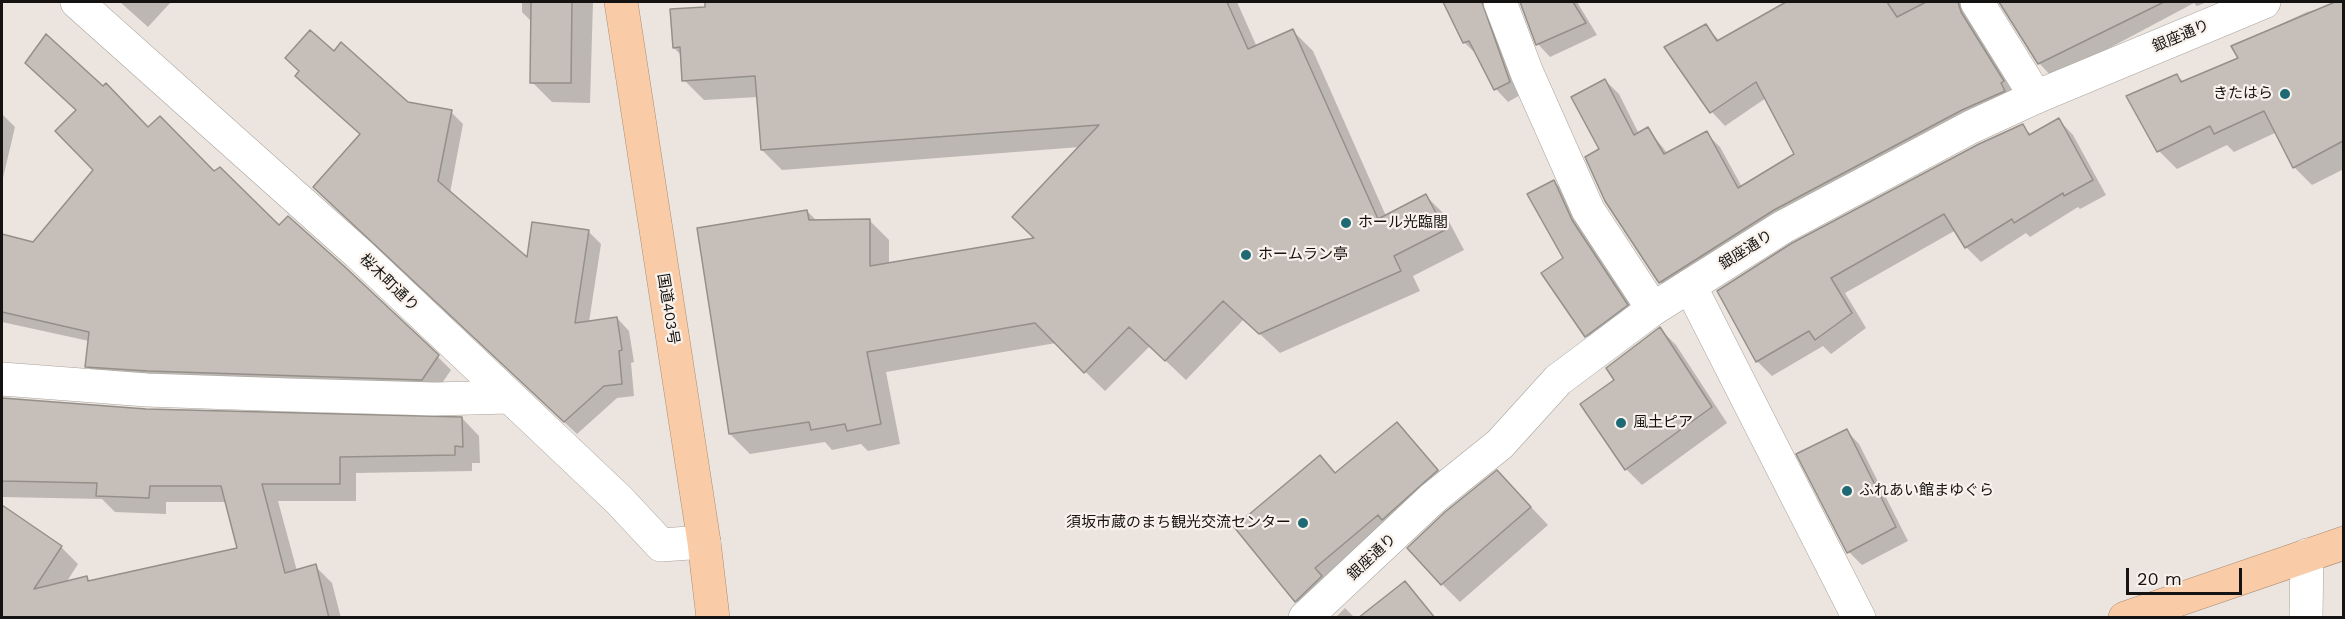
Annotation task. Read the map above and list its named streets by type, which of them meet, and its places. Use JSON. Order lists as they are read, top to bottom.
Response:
{
  "streets": {
    "highway": ["国道403号"],
    "street": ["銀座通り", "桜木町通り"]
  },
  "crossings": [
    ["桜木町通り", "国道403号"]
  ],
  "places": [
    "きたはら",
    "ホール光臨閣",
    "ホームラン亭",
    "風土ピア",
    "ふれあい館まゆぐら",
    "須坂市蔵のまち観光交流センター"
  ],
  "scale_bar": "20 m"
}
